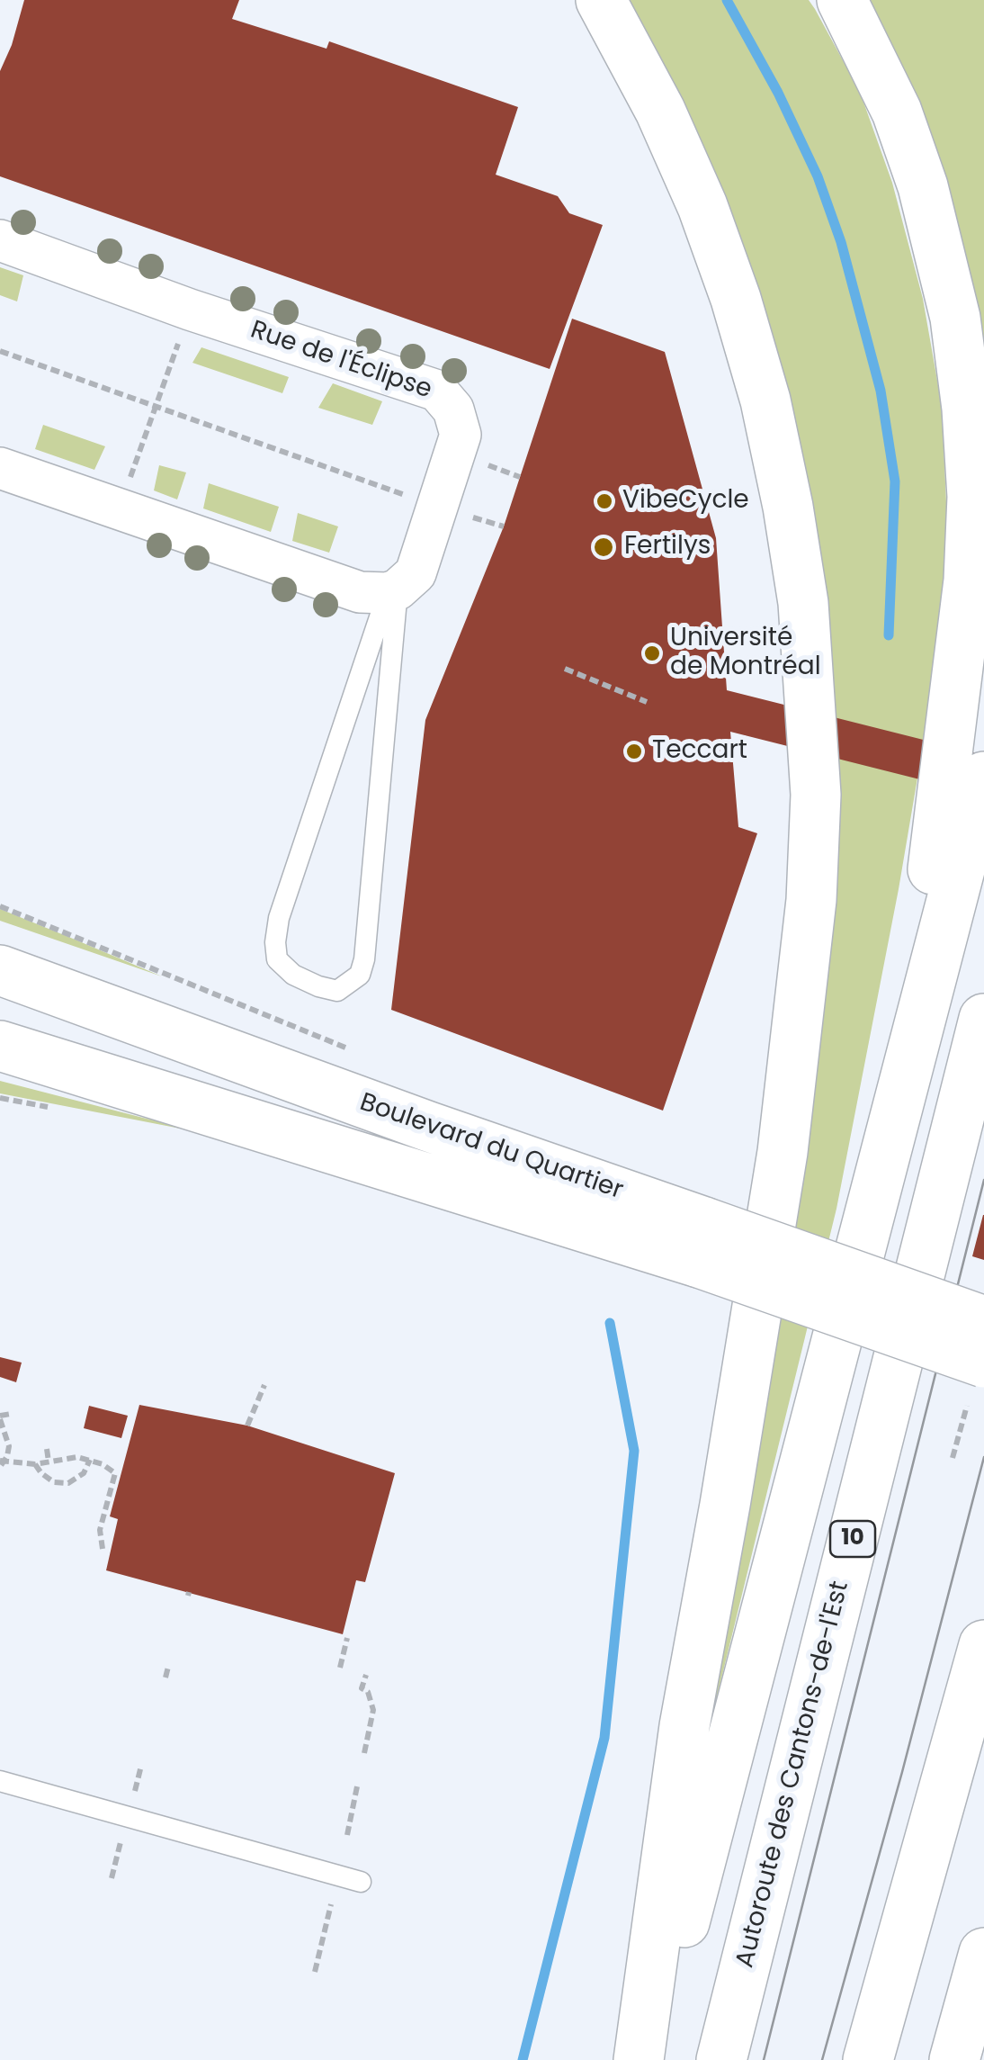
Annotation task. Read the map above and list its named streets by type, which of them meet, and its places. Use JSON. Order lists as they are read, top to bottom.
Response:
{
  "streets": {
    "main road": ["Boulevard du Quartier", "10", "Autoroute des Cantons-de-l'Est"],
    "street": ["Rue de l'Éclipse"]
  },
  "places": [
    "VibeCycle",
    "Fertilys",
    "Université de Montréal",
    "Teccart"
  ]
}
